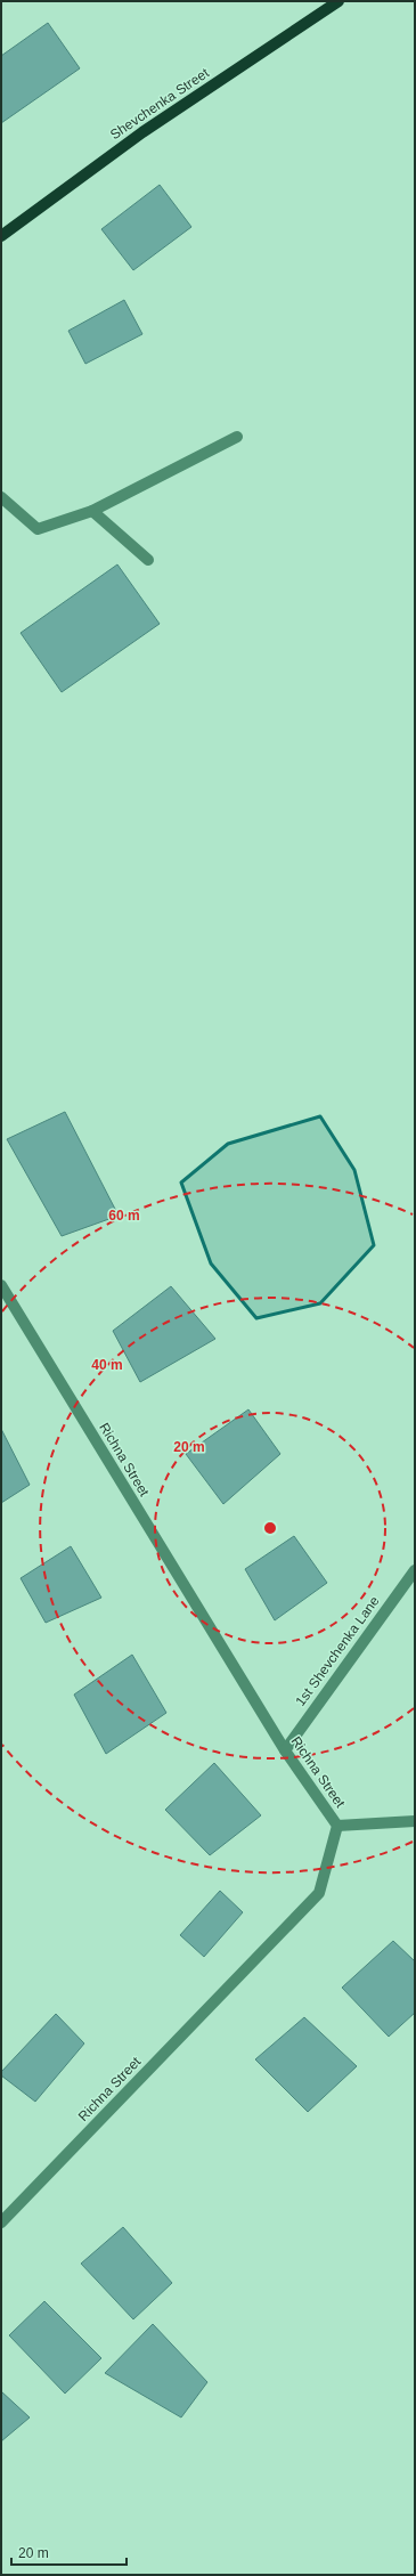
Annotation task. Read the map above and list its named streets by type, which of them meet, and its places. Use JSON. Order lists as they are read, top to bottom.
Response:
{
  "streets": {
    "main road": ["Shevchenka Street"],
    "street": ["Richna Street", "1st Shevchenka Lane"]
  },
  "crossings": [
    ["Richna Street", "1st Shevchenka Lane"]
  ],
  "scale_bar": "20 m",
  "rings": ["60 m", "40 m", "20 m"]
}
